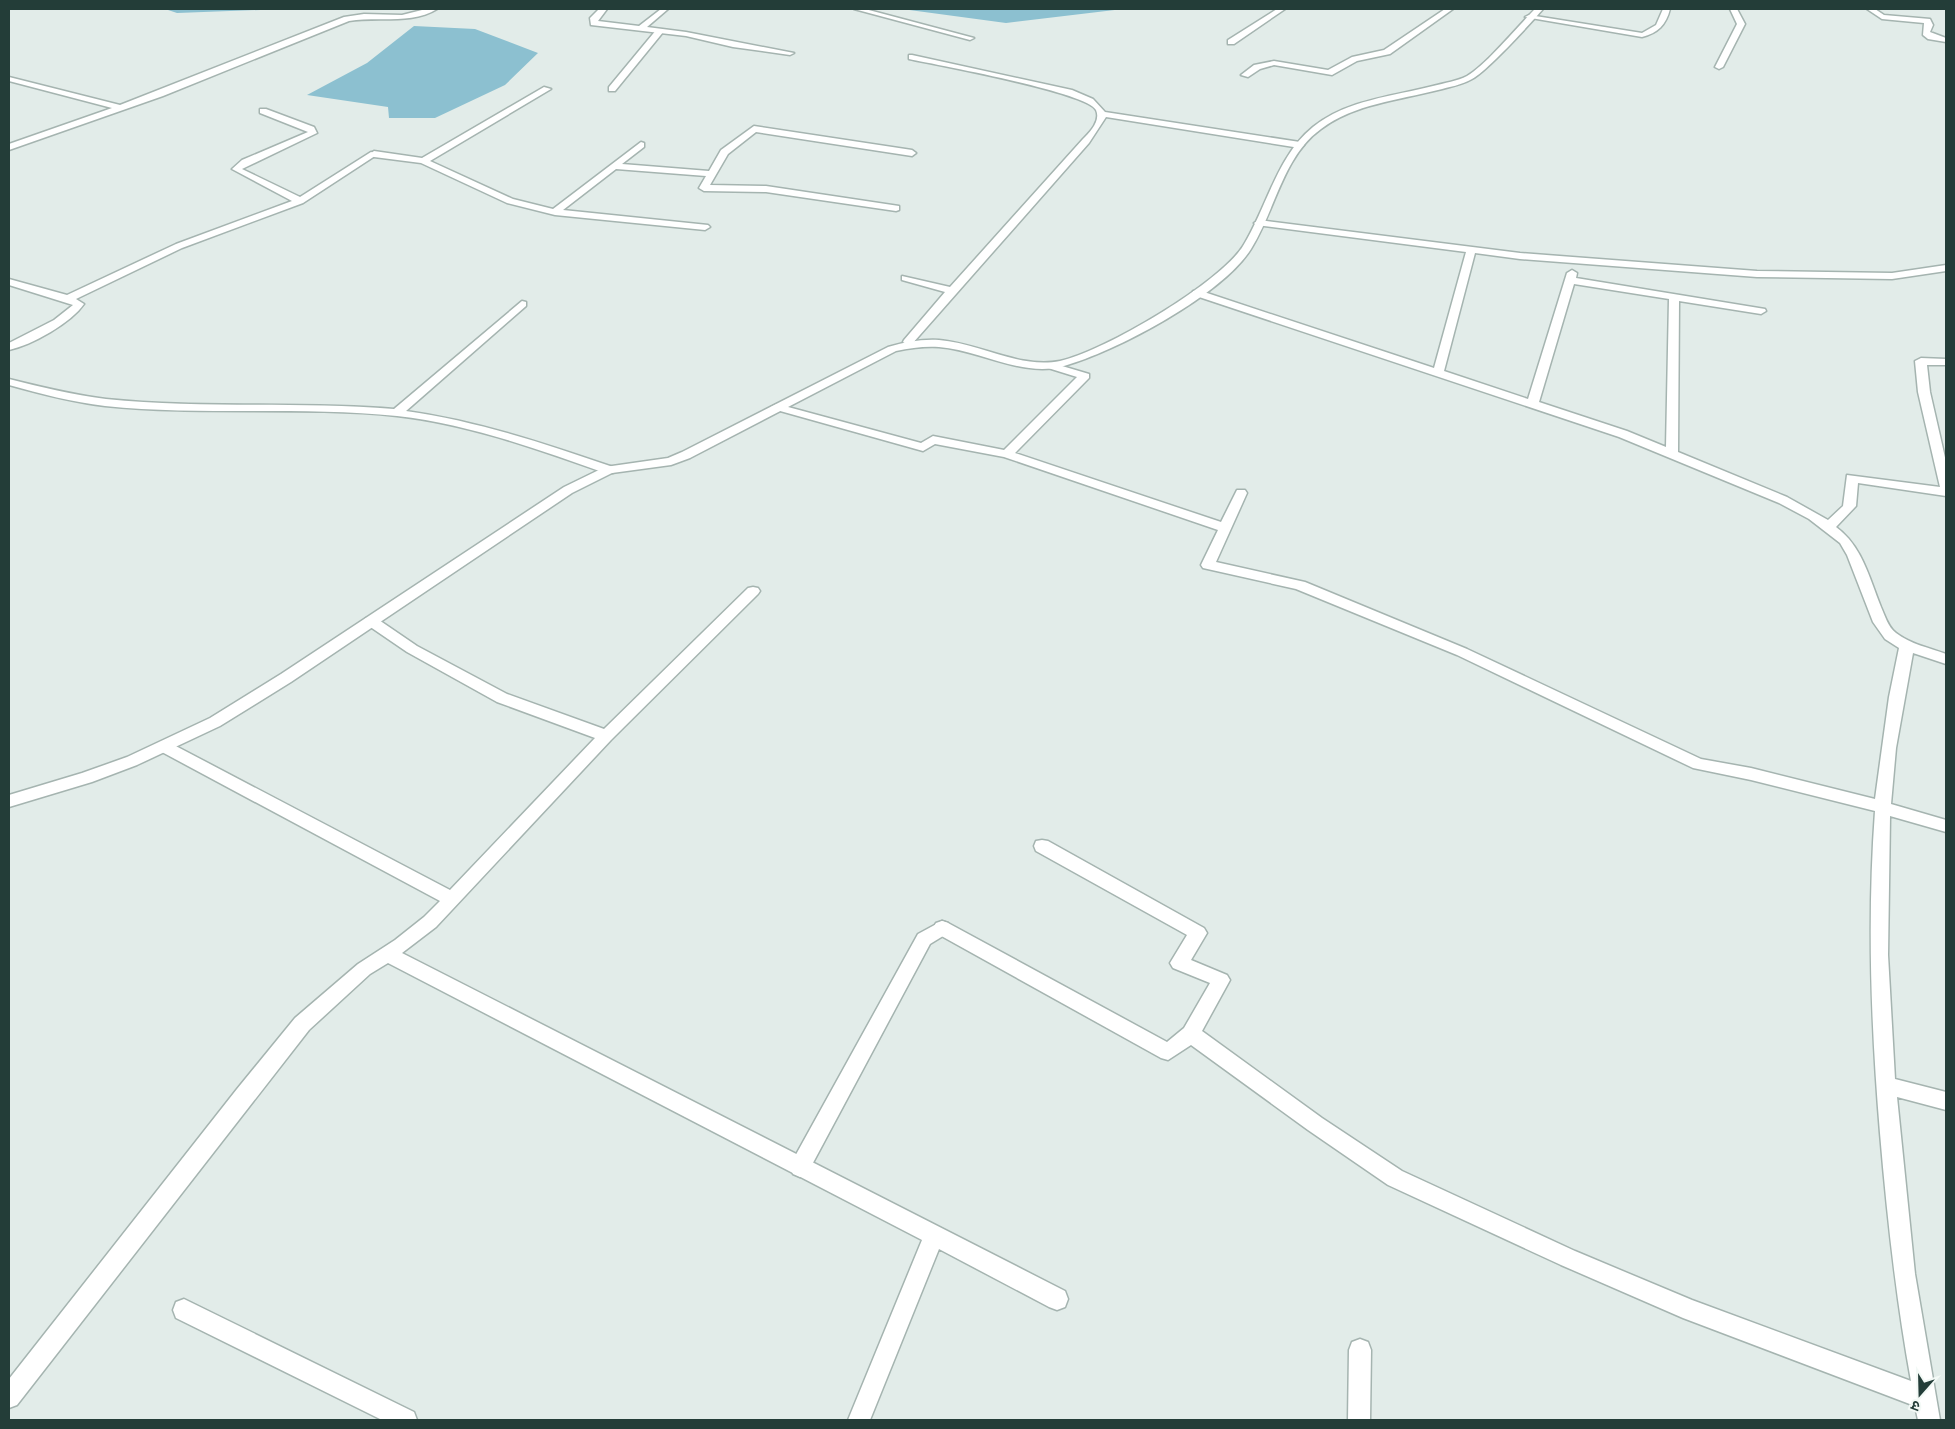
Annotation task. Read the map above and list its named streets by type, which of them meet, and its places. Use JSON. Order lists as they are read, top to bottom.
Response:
{
  "north": "bottom"
}
